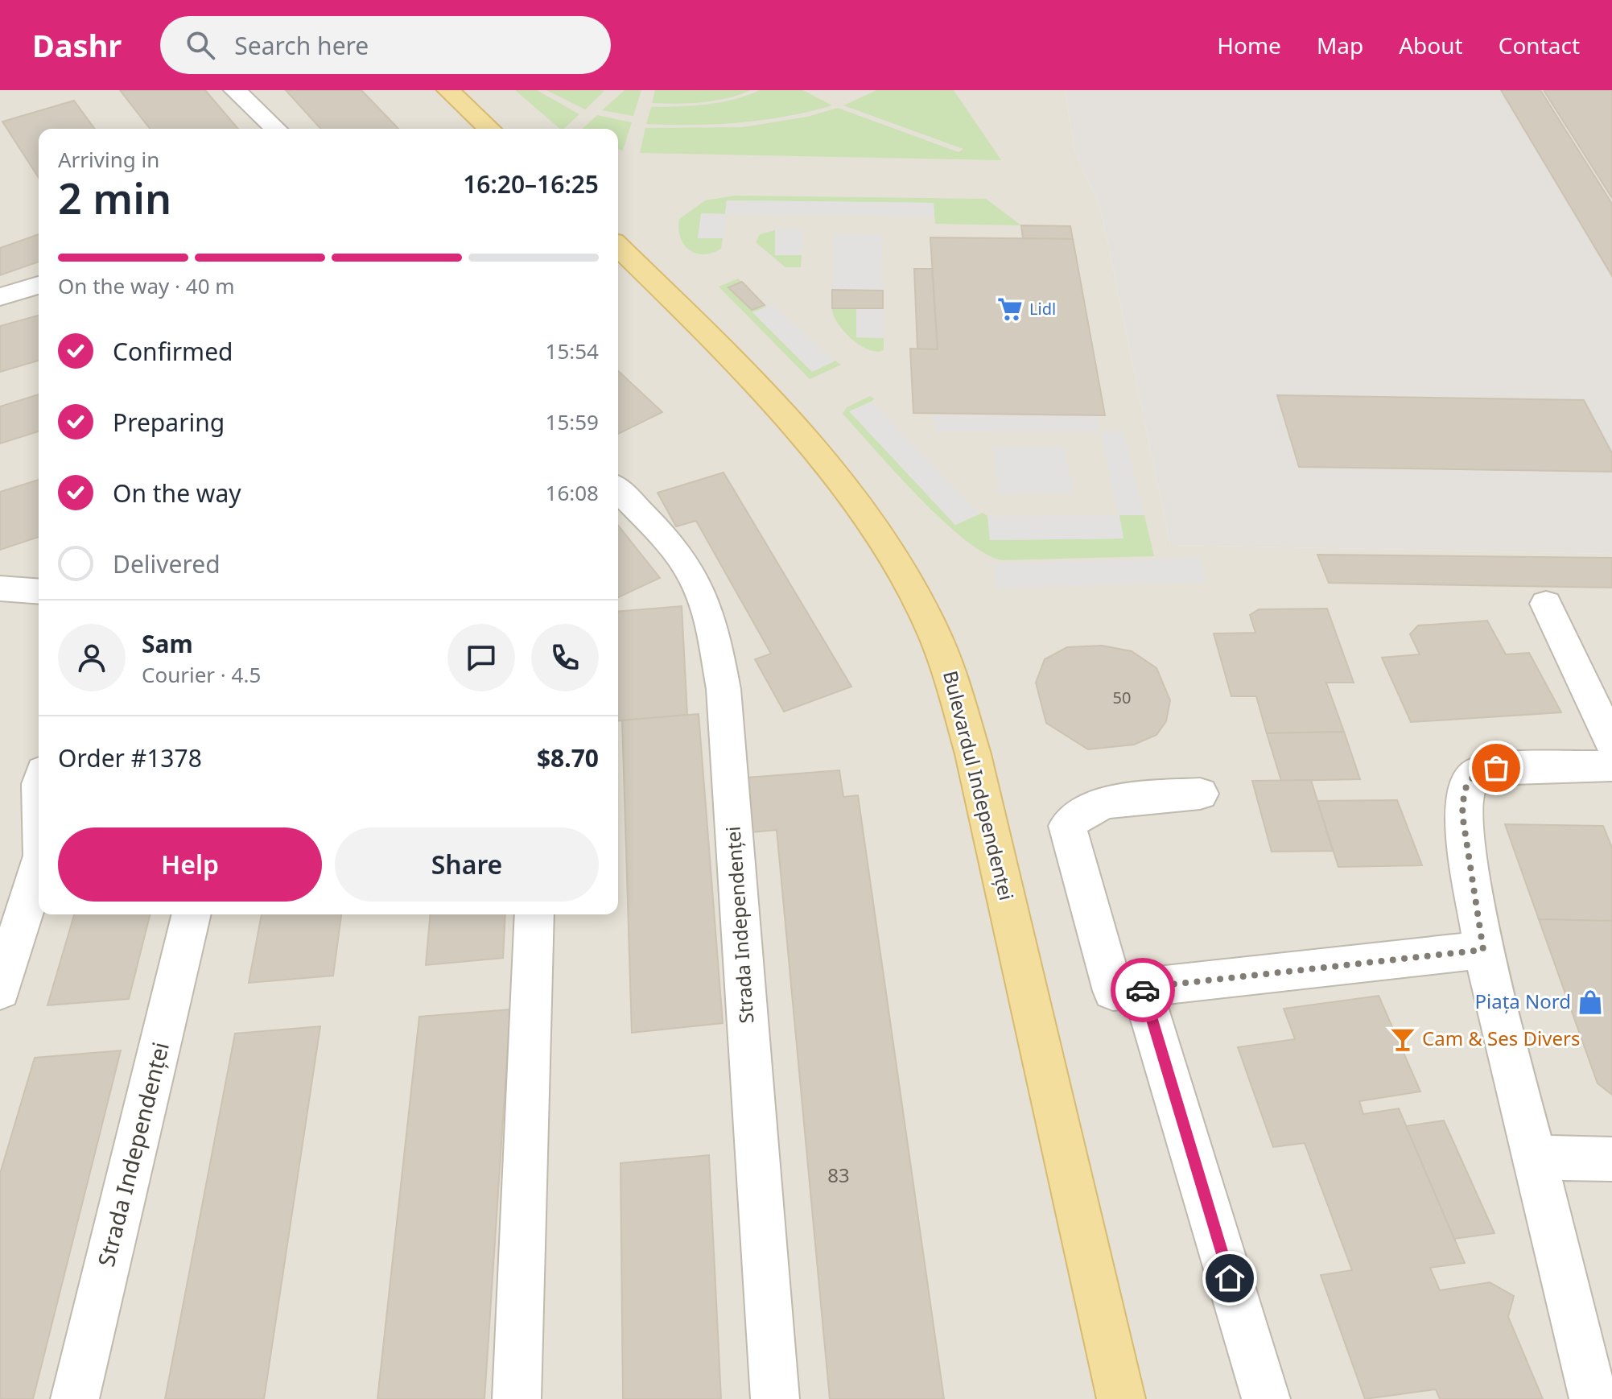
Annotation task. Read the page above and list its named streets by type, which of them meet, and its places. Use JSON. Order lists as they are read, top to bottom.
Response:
{
  "streets": {
    "main road": ["Bulevardul Independenței"],
    "street": ["Strada Independenței"]
  },
  "places": {
    "supermarket": ["Lidl"],
    "shop": ["Piața Nord"],
    "bar": ["Cam & Ses Divers"]
  },
  "house_numbers": ["50", "83"],
  "page": {
    "header": "Dashr",
    "search": "Search here",
    "nav": [
      "Home",
      "Map",
      "About",
      "Contact"
    ],
    "heading": ["2 min", "Arriving in", "16:20–16:25"],
    "panel": [
      "Sam",
      "Courier · 4.5",
      "Order #1378",
      "$8.70"
    ],
    "bar": "On the way · 40 m",
    "list": [
      ["Confirmed", "15:54"],
      ["Preparing", "15:59"],
      ["On the way", "16:08"],
      "Delivered"
    ],
    "buttons": ["Help", "Share"]
  }
}
